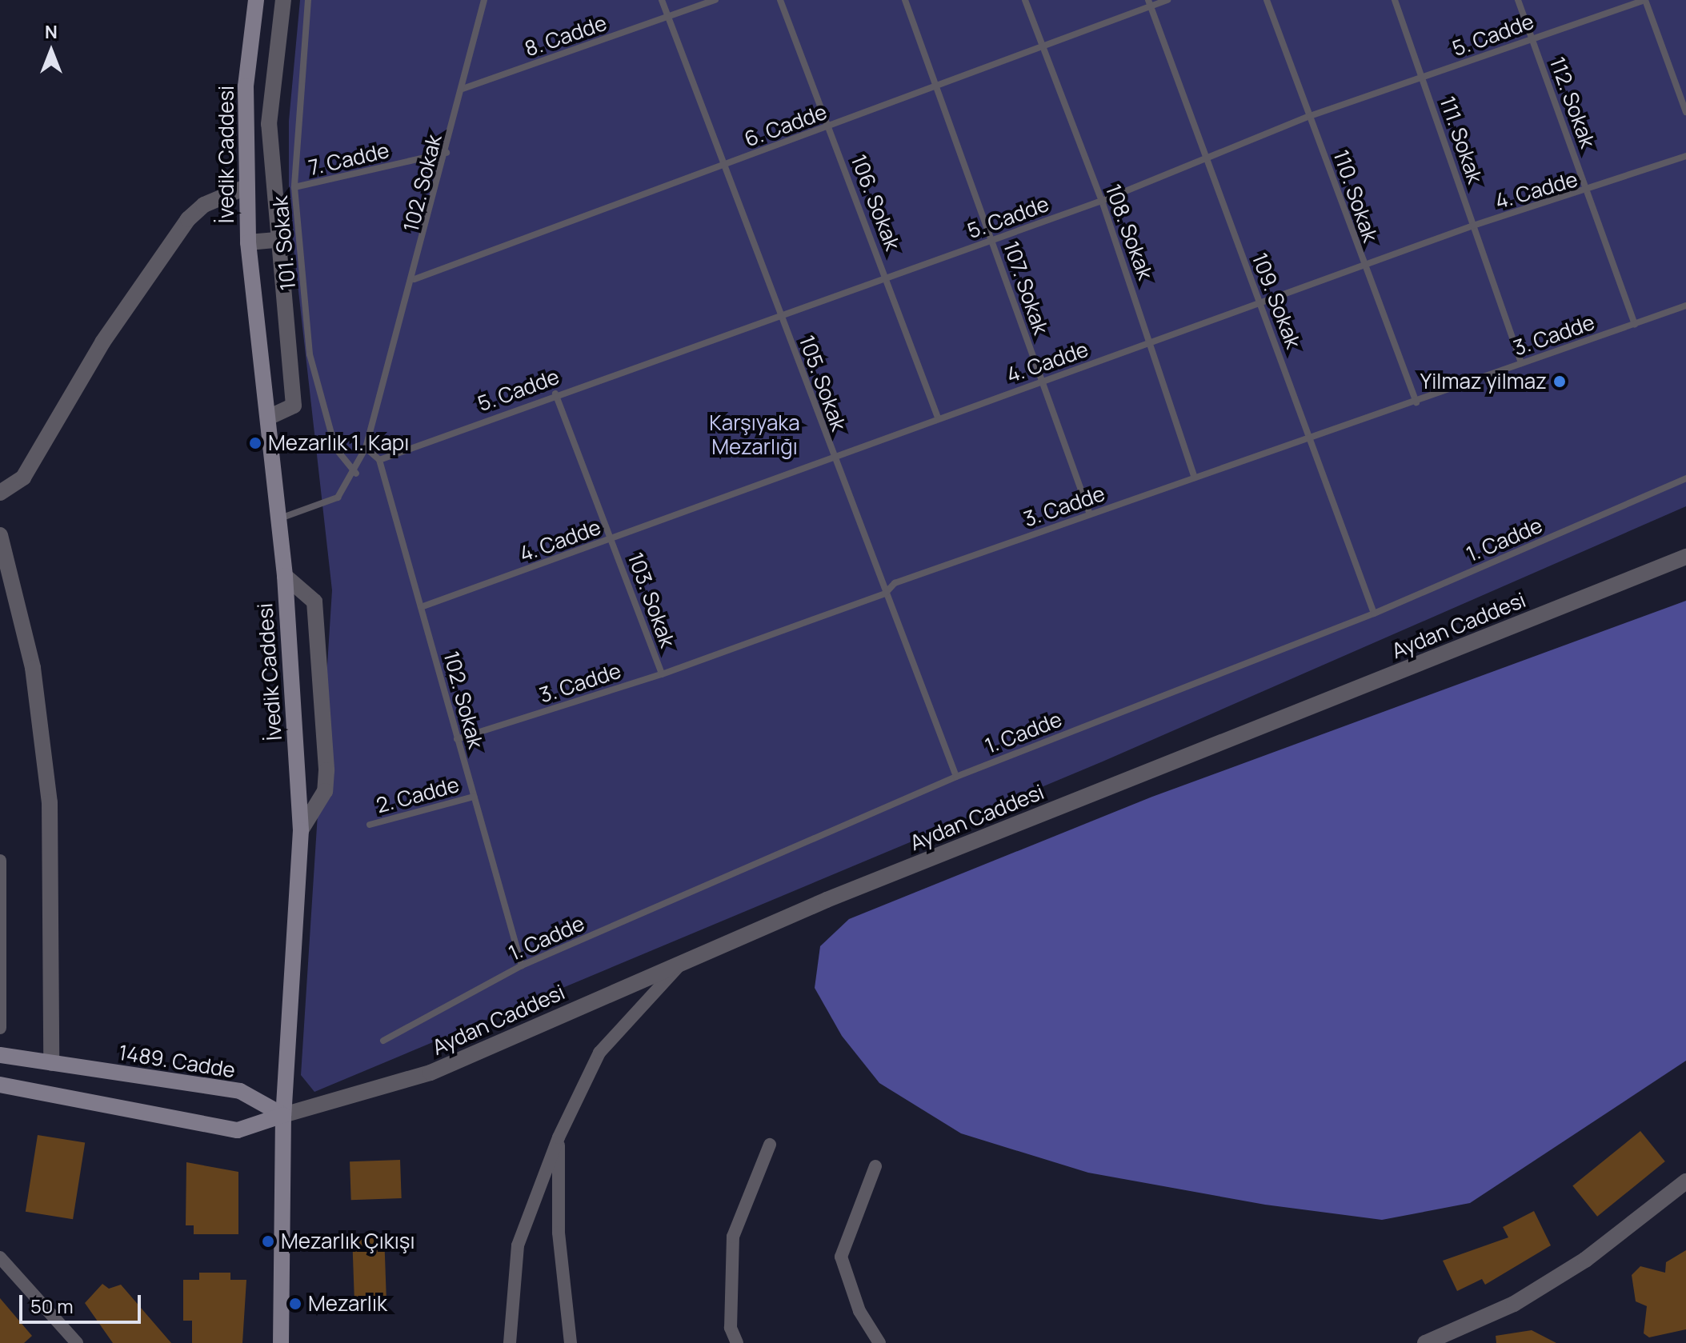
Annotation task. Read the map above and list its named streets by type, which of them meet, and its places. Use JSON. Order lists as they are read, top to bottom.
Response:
{
  "streets": {
    "main road": ["İvedik Caddesi", "1489. Cadde"],
    "street": ["Aydan Caddesi"],
    "lane": [
      "5. Cadde",
      "8. Cadde",
      "112. Sokak",
      "6. Cadde",
      "111. Sokak",
      "7. Cadde",
      "102. Sokak",
      "4. Cadde",
      "110. Sokak",
      "106. Sokak",
      "108. Sokak",
      "101. Sokak",
      "107. Sokak",
      "109. Sokak",
      "3. Cadde",
      "105. Sokak",
      "1. Cadde",
      "103. Sokak",
      "2. Cadde"
    ]
  },
  "crossings": [
    ["5. Cadde", "112. Sokak"],
    ["5. Cadde", "111. Sokak"],
    ["5. Cadde", "102. Sokak"],
    ["5. Cadde", "110. Sokak"],
    ["5. Cadde", "106. Sokak"],
    ["5. Cadde", "108. Sokak"],
    ["5. Cadde", "107. Sokak"],
    ["5. Cadde", "109. Sokak"],
    ["5. Cadde", "105. Sokak"],
    ["5. Cadde", "103. Sokak"],
    ["8. Cadde", "102. Sokak"],
    ["8. Cadde", "105. Sokak"],
    ["112. Sokak", "4. Cadde"],
    ["112. Sokak", "3. Cadde"],
    ["6. Cadde", "102. Sokak"],
    ["6. Cadde", "106. Sokak"],
    ["6. Cadde", "108. Sokak"],
    ["6. Cadde", "107. Sokak"],
    ["6. Cadde", "109. Sokak"],
    ["6. Cadde", "105. Sokak"],
    ["111. Sokak", "4. Cadde"],
    ["111. Sokak", "3. Cadde"],
    ["İvedik Caddesi", "102. Sokak"],
    ["İvedik Caddesi", "Aydan Caddesi"],
    ["İvedik Caddesi", "1489. Cadde"],
    ["7. Cadde", "102. Sokak"],
    ["7. Cadde", "101. Sokak"],
    ["102. Sokak", "4. Cadde"],
    ["102. Sokak", "101. Sokak"],
    ["102. Sokak", "3. Cadde"],
    ["102. Sokak", "1. Cadde"],
    ["102. Sokak", "2. Cadde"],
    ["4. Cadde", "110. Sokak"],
    ["4. Cadde", "106. Sokak"],
    ["4. Cadde", "108. Sokak"],
    ["4. Cadde", "107. Sokak"],
    ["4. Cadde", "109. Sokak"],
    ["4. Cadde", "105. Sokak"],
    ["4. Cadde", "103. Sokak"],
    ["110. Sokak", "3. Cadde"],
    ["108. Sokak", "3. Cadde"],
    ["107. Sokak", "3. Cadde"],
    ["109. Sokak", "3. Cadde"],
    ["109. Sokak", "1. Cadde"],
    ["3. Cadde", "105. Sokak"],
    ["3. Cadde", "103. Sokak"],
    ["105. Sokak", "1. Cadde"],
    ["Aydan Caddesi", "1489. Cadde"]
  ],
  "parks": ["Karşıyaka Mezarlığı"],
  "places": [
    "Yilmaz yilmaz",
    "Mezarlık 1. Kapı",
    "Mezarlık Çıkışı",
    "Mezarlık"
  ],
  "scale_bar": "50 m",
  "north": "top"
}
